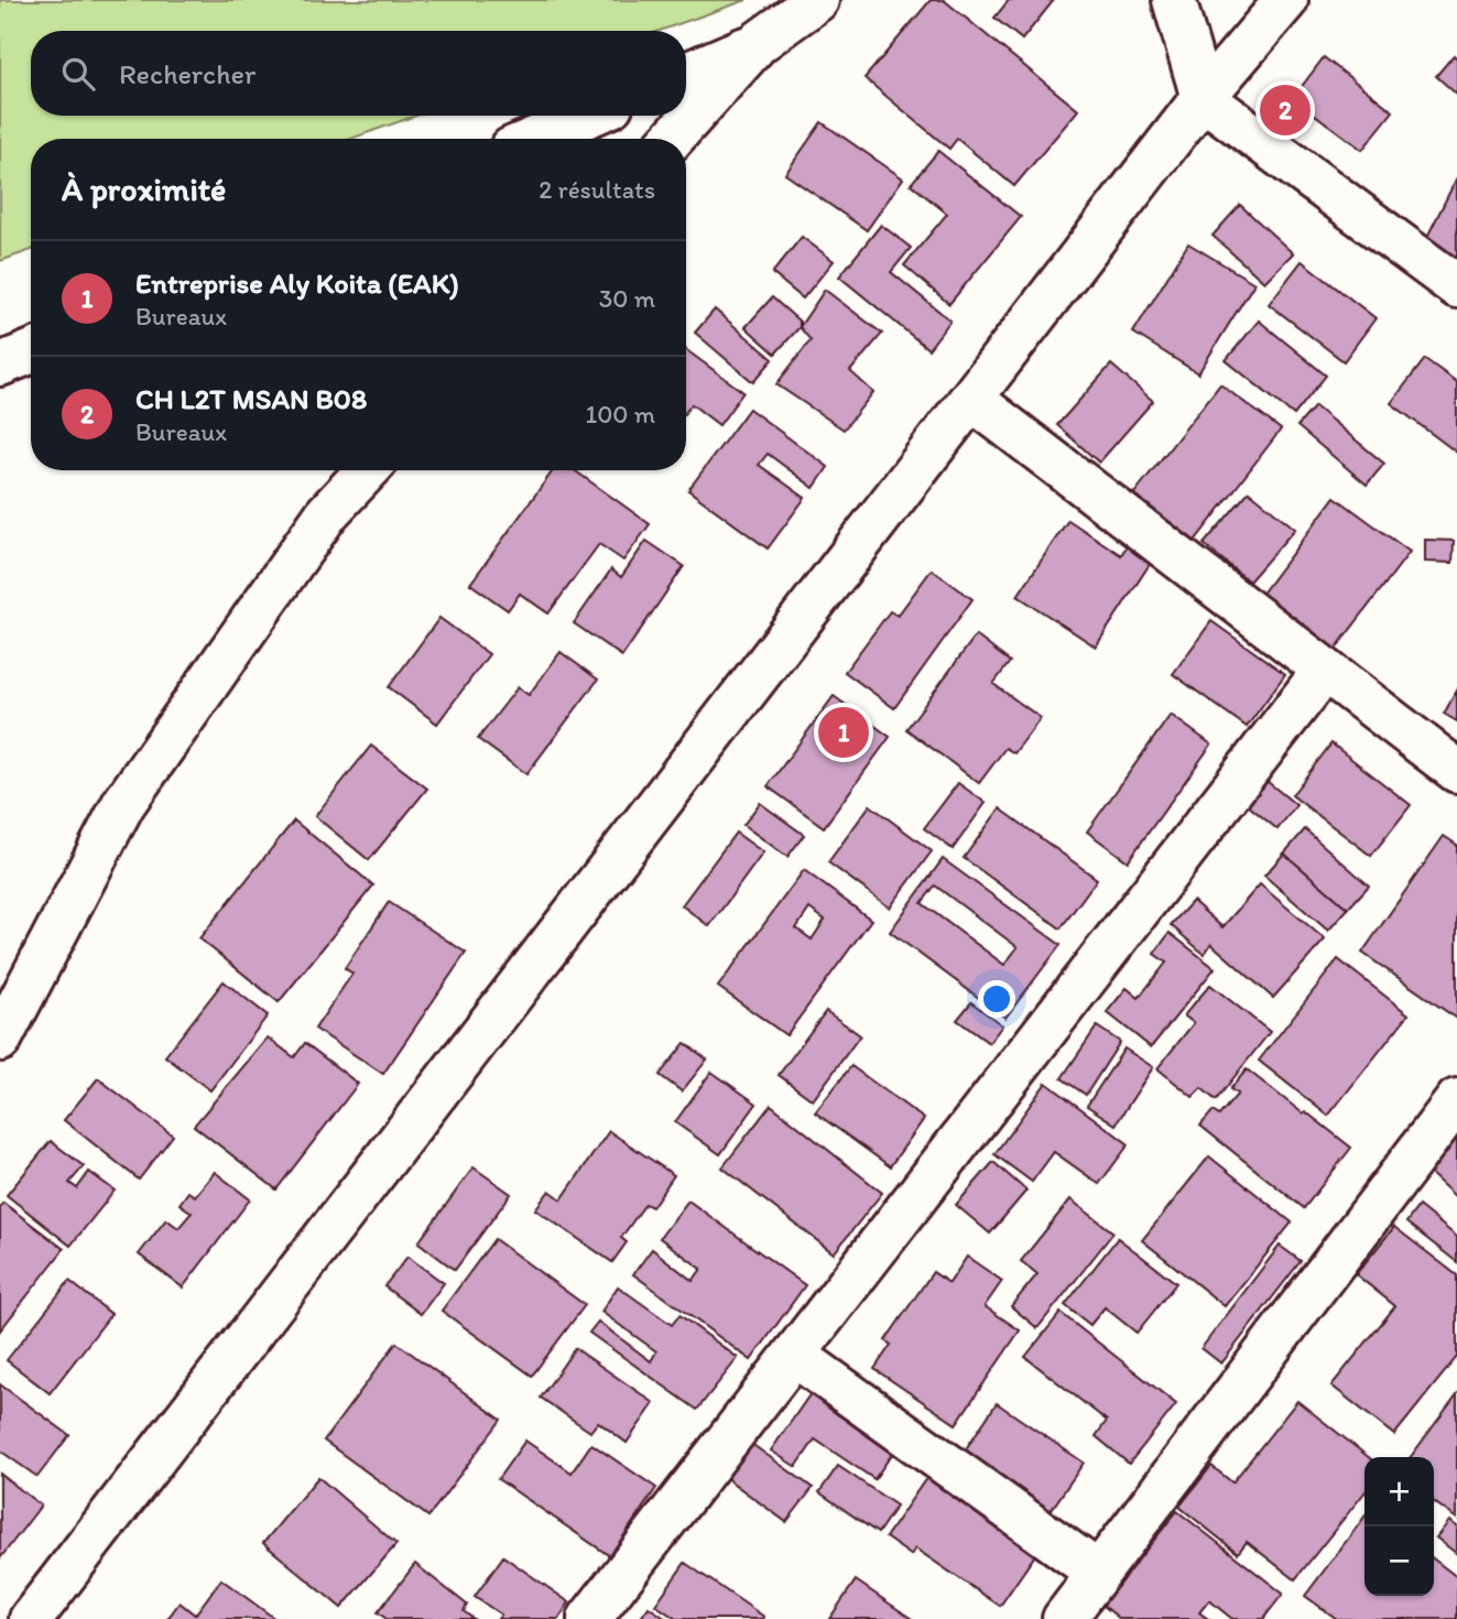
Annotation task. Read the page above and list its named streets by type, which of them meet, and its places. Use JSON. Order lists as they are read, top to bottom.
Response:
{
  "page": {
    "search": "Rechercher",
    "pins": ["2", "1"],
    "heading": ["À proximité", "2 résultats"],
    "list": [
      {
        "mark": "1",
        "name": "Entreprise Aly Koita (EAK)",
        "note": "Bureaux",
        "value": "30 m"
      },
      {
        "mark": "2",
        "name": "CH L2T MSAN B08",
        "note": "Bureaux",
        "value": "100 m"
      }
    ],
    "map_buttons": ["+", "−"]
  }
}
